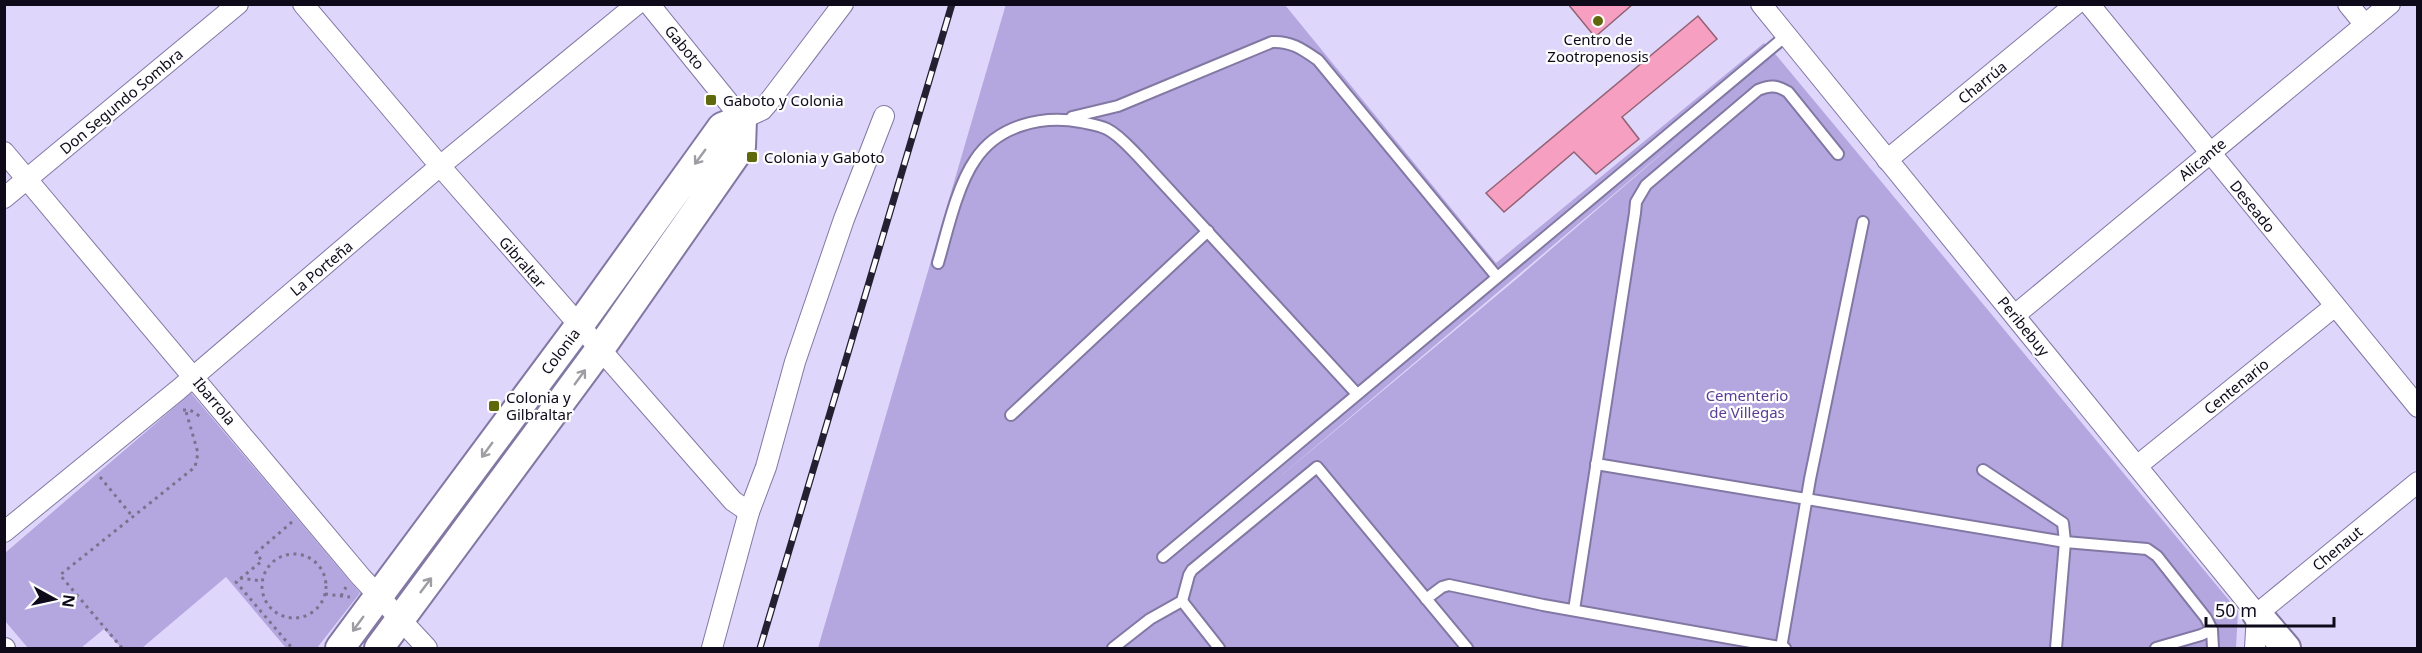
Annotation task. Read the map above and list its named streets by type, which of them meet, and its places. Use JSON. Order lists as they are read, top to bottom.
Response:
{
  "streets": {
    "street": [
      "Gaboto",
      "Charrúa",
      "Don Segundo Sombra",
      "Alicante",
      "Deseado",
      "Gibraltar",
      "La Porteña",
      "Peribebuy",
      "Colonia",
      "Centenario",
      "Ibarrola",
      "Chenaut"
    ]
  },
  "crossings": [
    ["Gaboto", "Colonia"],
    ["Charrúa", "Peribebuy"],
    ["Don Segundo Sombra", "Ibarrola"],
    ["Alicante", "Deseado"],
    ["Alicante", "Peribebuy"],
    ["Deseado", "Centenario"],
    ["Gibraltar", "La Porteña"],
    ["Gibraltar", "Colonia"],
    ["La Porteña", "Ibarrola"],
    ["Peribebuy", "Centenario"],
    ["Peribebuy", "Chenaut"],
    ["Colonia", "Ibarrola"]
  ],
  "parks": ["Cementerio de Villegas"],
  "places": {
    "other": ["Centro de Zootropenosis"],
    "transit": ["Gaboto y Colonia", "Colonia y Gaboto", "Colonia y Gilbraltar"]
  },
  "scale_bar": "50 m",
  "north": "right"
}
